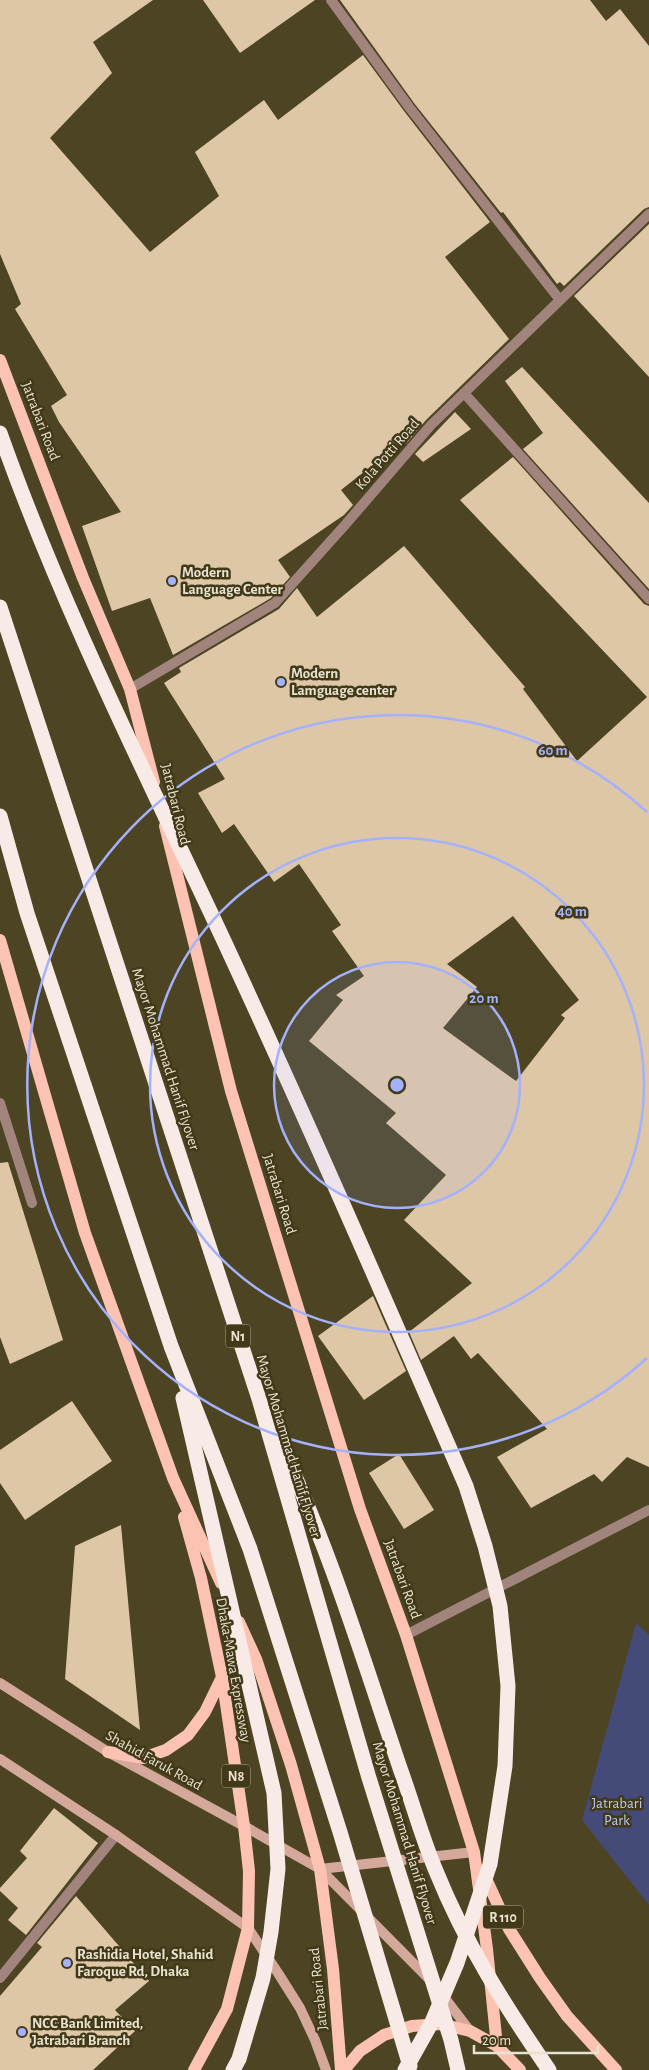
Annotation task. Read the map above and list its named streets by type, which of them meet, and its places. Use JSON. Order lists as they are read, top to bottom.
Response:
{
  "streets": {
    "highway": ["Mayor Mohammad Hanif Flyover", "N1"],
    "main road": [
      "Jatrabari Road",
      "Dhaka-Mawa Expressway",
      "Shahid Faruk Road",
      "N8",
      "R 110"
    ],
    "street": ["Kola Potti Road"]
  },
  "crossings": [
    ["Jatrabari Road", "Kola Potti Road"],
    ["Jatrabari Road", "Dhaka-Mawa Expressway"],
    ["Jatrabari Road", "Shahid Faruk Road"],
    ["Jatrabari Road", "R 110"],
    ["Dhaka-Mawa Expressway", "Shahid Faruk Road"]
  ],
  "parks": ["Jatrabari Park"],
  "places": [
    "Modern Language Center",
    "Modern Lamguage center",
    "Rashidia Hotel, Shahid Faroque Rd, Dhaka",
    "NCC Bank Limited, Jatrabari Branch"
  ],
  "scale_bar": "20 m",
  "rings": ["60 m", "40 m", "20 m"]
}
